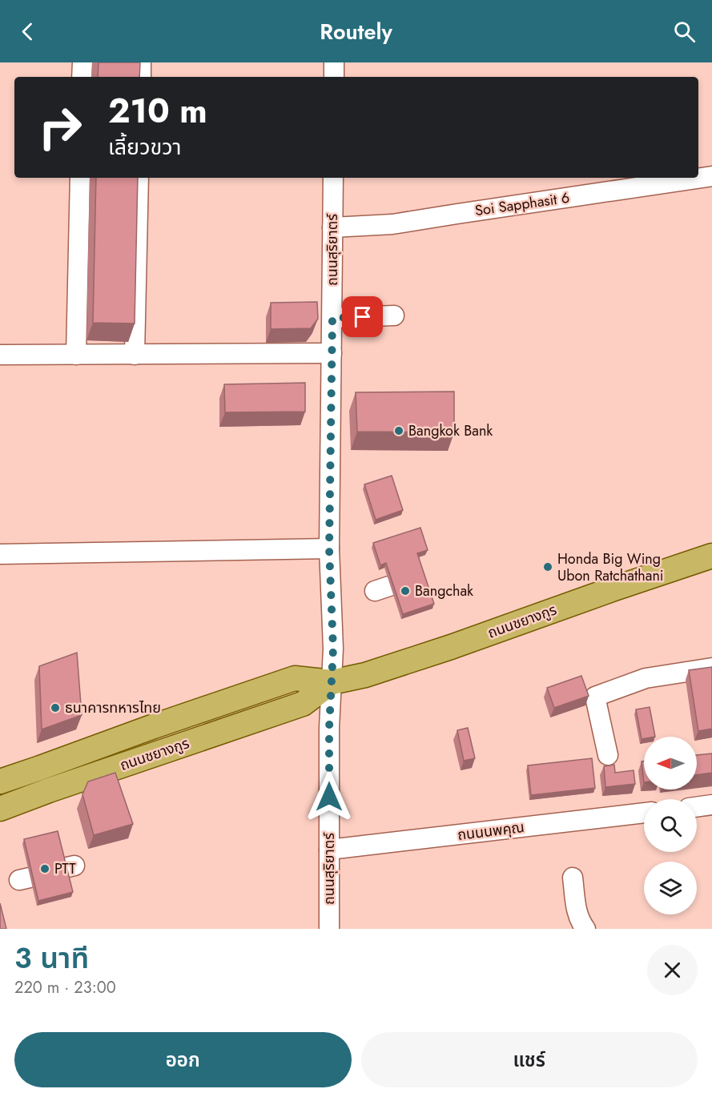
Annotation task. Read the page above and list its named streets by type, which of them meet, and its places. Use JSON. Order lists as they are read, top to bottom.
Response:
{
  "streets": {
    "main road": ["ถนนชยางกูร"],
    "street": ["Soi Sapphasit 6", "ถนนสุริยาตร์", "ถนนนพคุณ"]
  },
  "crossings": [
    ["Soi Sapphasit 6", "ถนนสุริยาตร์"],
    ["ถนนสุริยาตร์", "ถนนชยางกูร"],
    ["ถนนสุริยาตร์", "ถนนนพคุณ"]
  ],
  "places": [
    "Bangkok Bank",
    "Honda Big Wing Ubon Ratchathani",
    "Bangchak",
    "ธนาคารทหารไทย",
    "PTT"
  ],
  "north": "left",
  "page": {
    "header": "Routely",
    "turn": ["210 m", "เลี้ยวขวา"],
    "heading": ["3 นาที", "220 m · 23:00"],
    "buttons": ["ออก", "แชร์"]
  }
}
